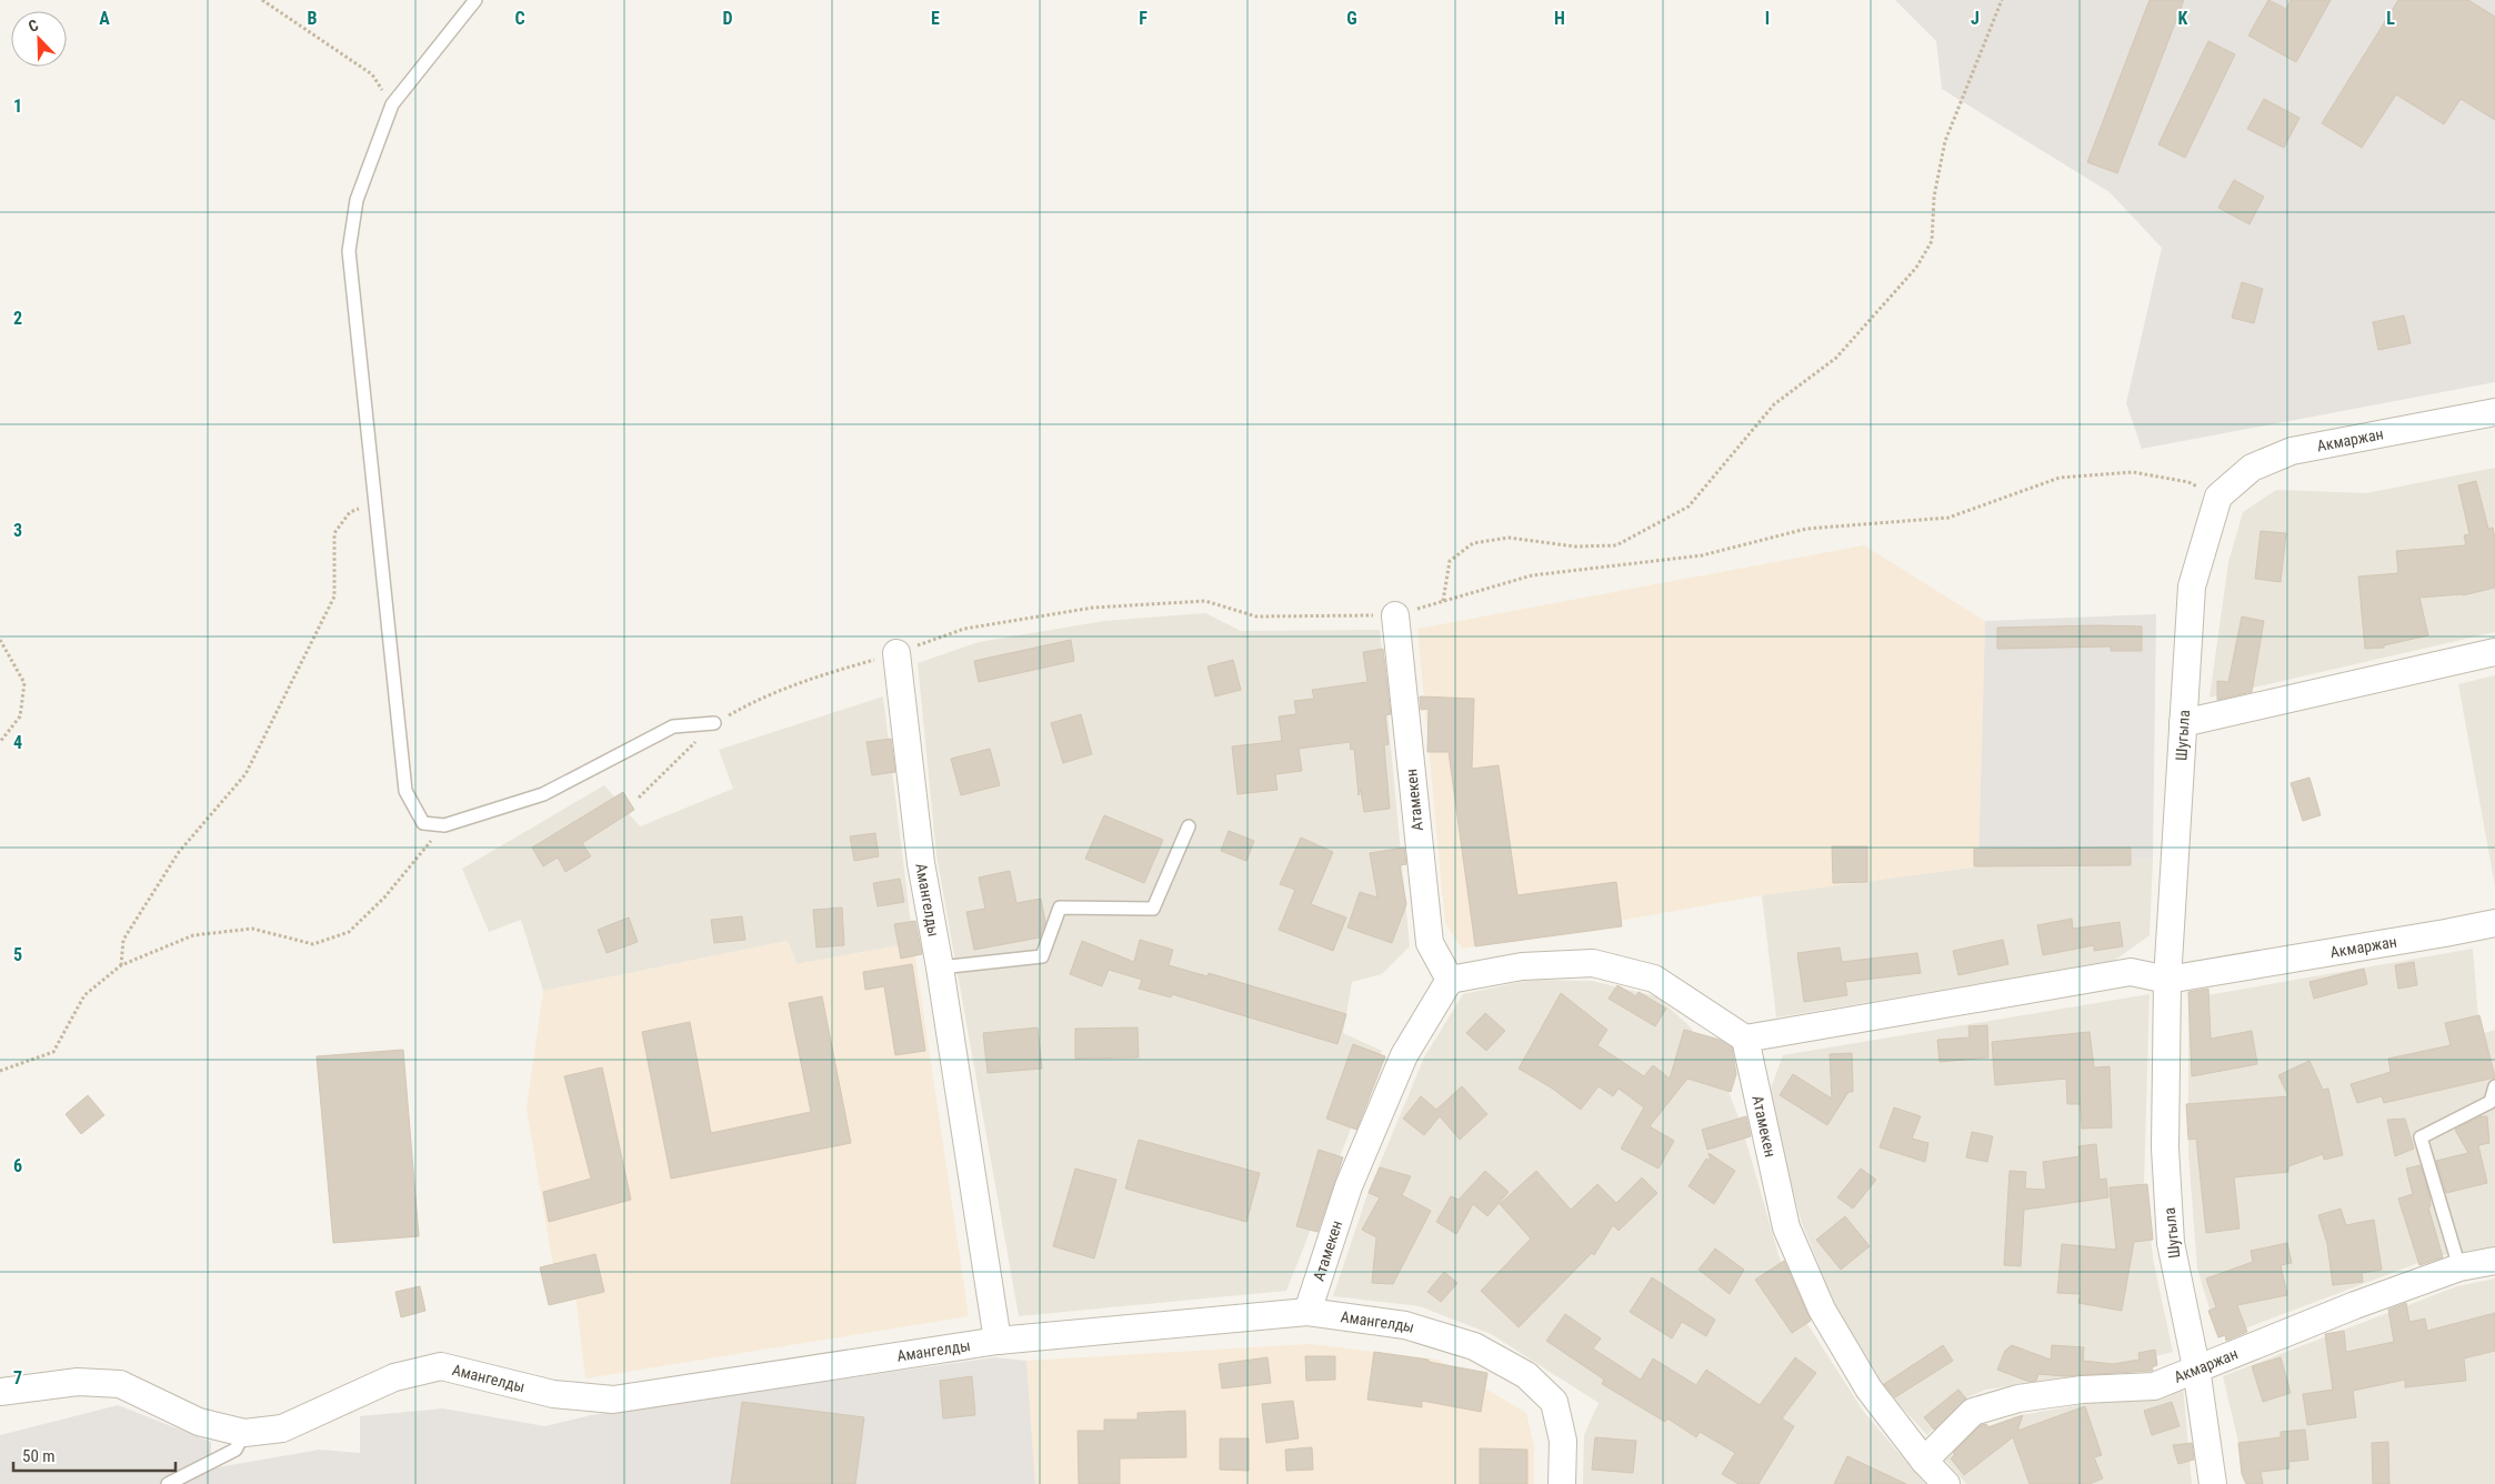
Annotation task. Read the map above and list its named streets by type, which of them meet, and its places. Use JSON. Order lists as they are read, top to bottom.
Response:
{
  "streets": {
    "street": [
      "Акмаржан",
      "Шугыла",
      "Атамекен",
      "Амангелды"
    ]
  },
  "crossings": [
    ["Акмаржан", "Шугыла"],
    ["Акмаржан", "Атамекен"],
    ["Атамекен", "Амангелды"]
  ],
  "scale_bar": "50 m",
  "north": "top left",
  "grid": {
    "columns": [
      "A",
      "B",
      "C",
      "D",
      "E",
      "F",
      "G",
      "H",
      "I",
      "J",
      "K",
      "L"
    ],
    "rows": [
      "1",
      "2",
      "3",
      "4",
      "5",
      "6",
      "7"
    ]
  }
}
